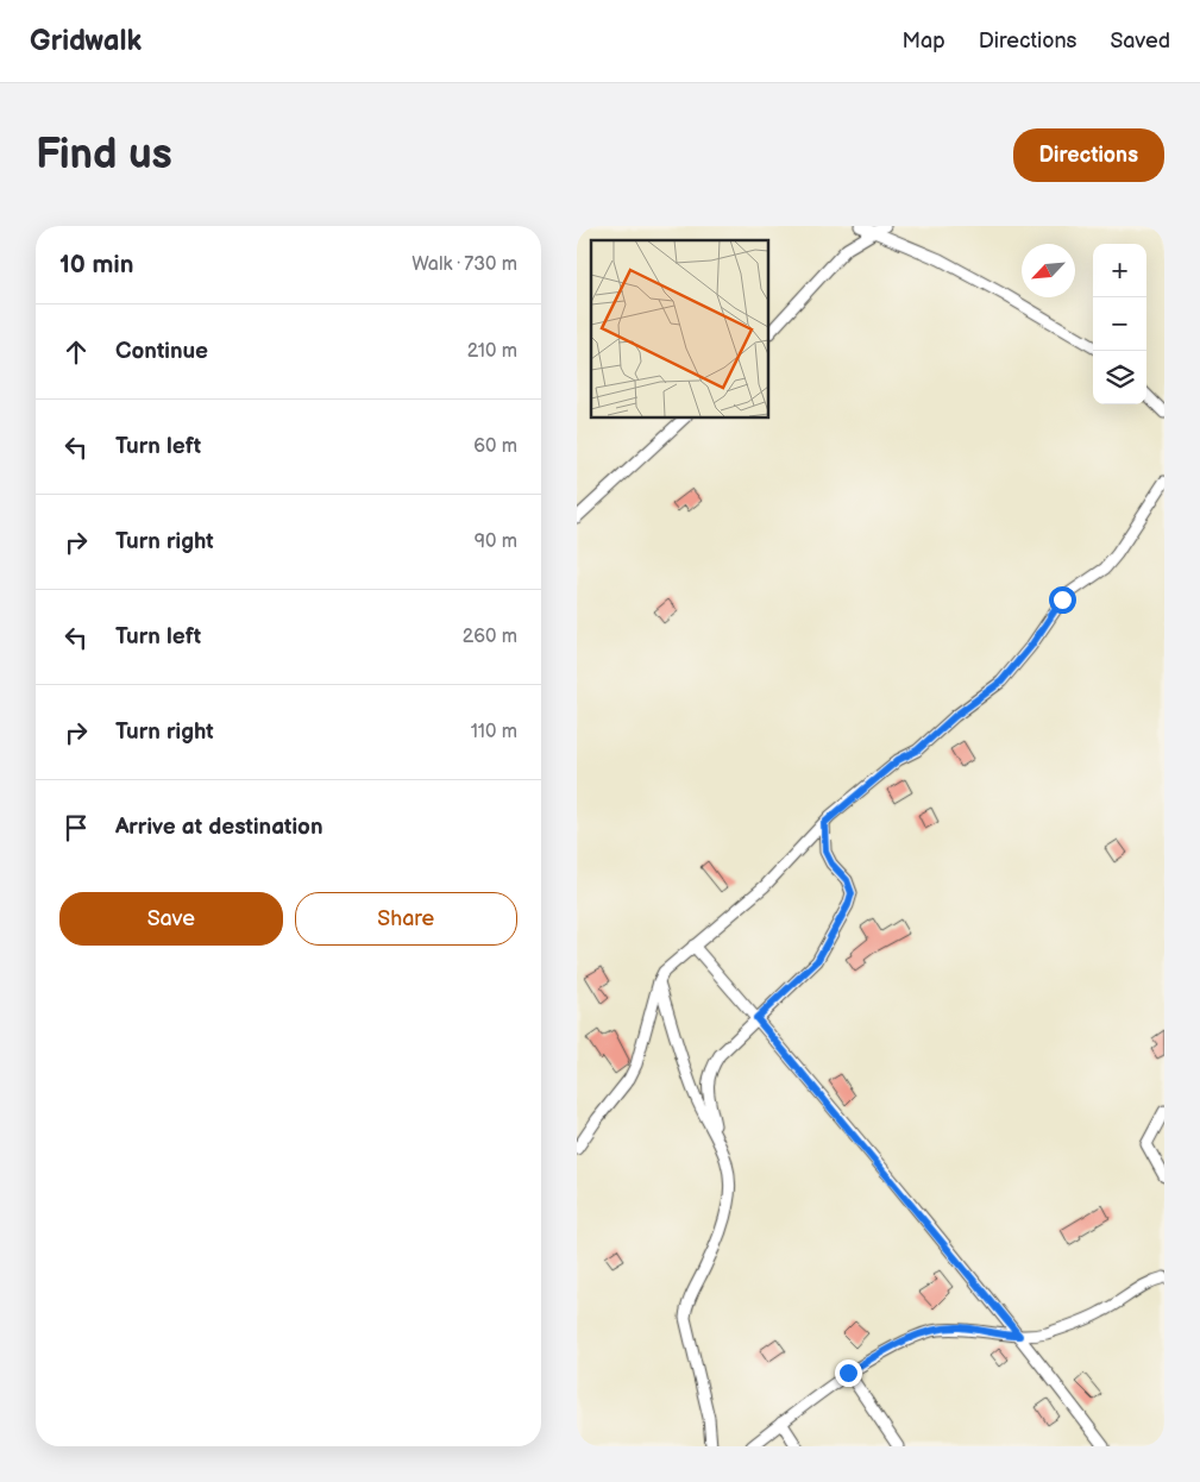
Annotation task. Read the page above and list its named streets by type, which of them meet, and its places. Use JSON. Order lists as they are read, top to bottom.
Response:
{
  "north": "bottom left",
  "page": {
    "header": "Gridwalk",
    "nav": ["Map", "Directions", "Saved"],
    "buttons": [
      "Directions",
      ["Save", "Share"]
    ],
    "title": "Find us",
    "heading": ["10 min", "Walk · 730 m"],
    "map_buttons": ["+", "−"],
    "list": [
      ["Continue", "210 m"],
      ["Turn left", "60 m"],
      ["Turn right", "90 m"],
      ["Turn left", "260 m"],
      ["Turn right", "110 m"],
      "Arrive at destination"
    ]
  }
}
